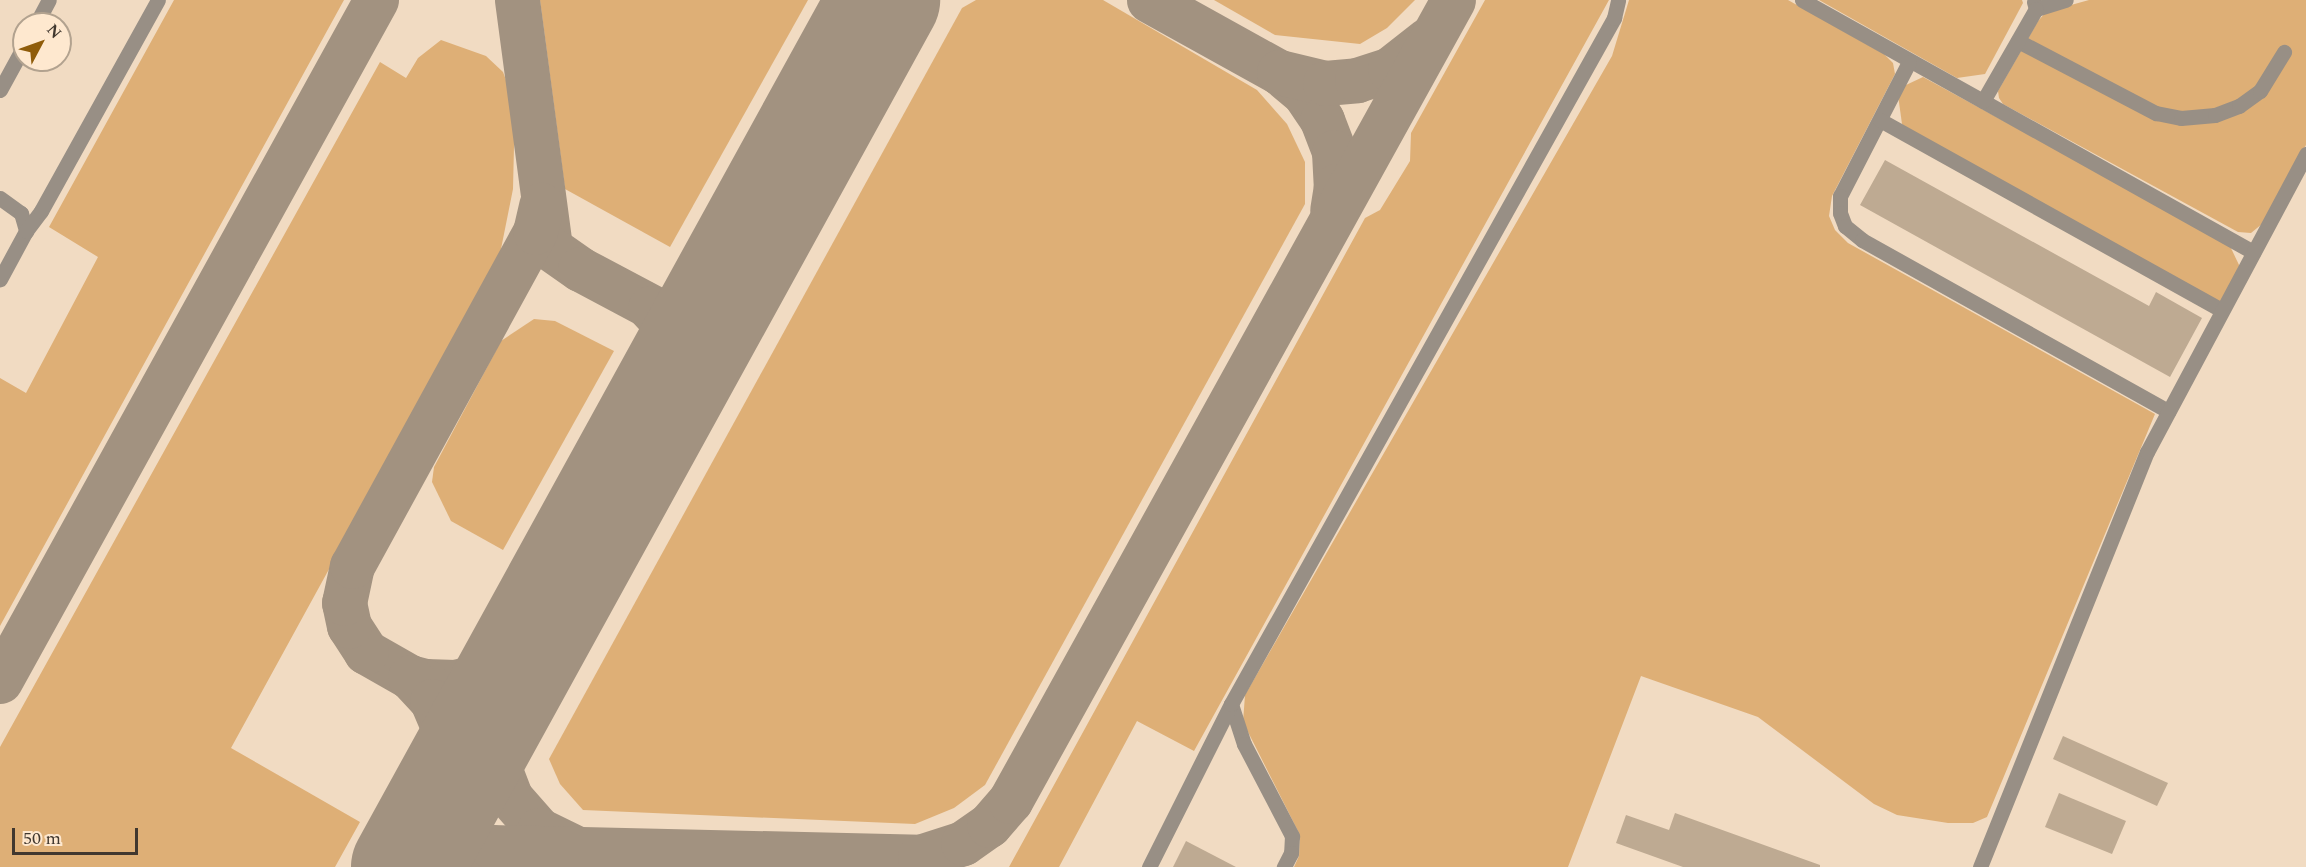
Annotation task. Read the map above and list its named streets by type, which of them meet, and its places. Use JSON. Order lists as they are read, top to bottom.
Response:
{
  "scale_bar": "50 m",
  "north": "top right"
}
